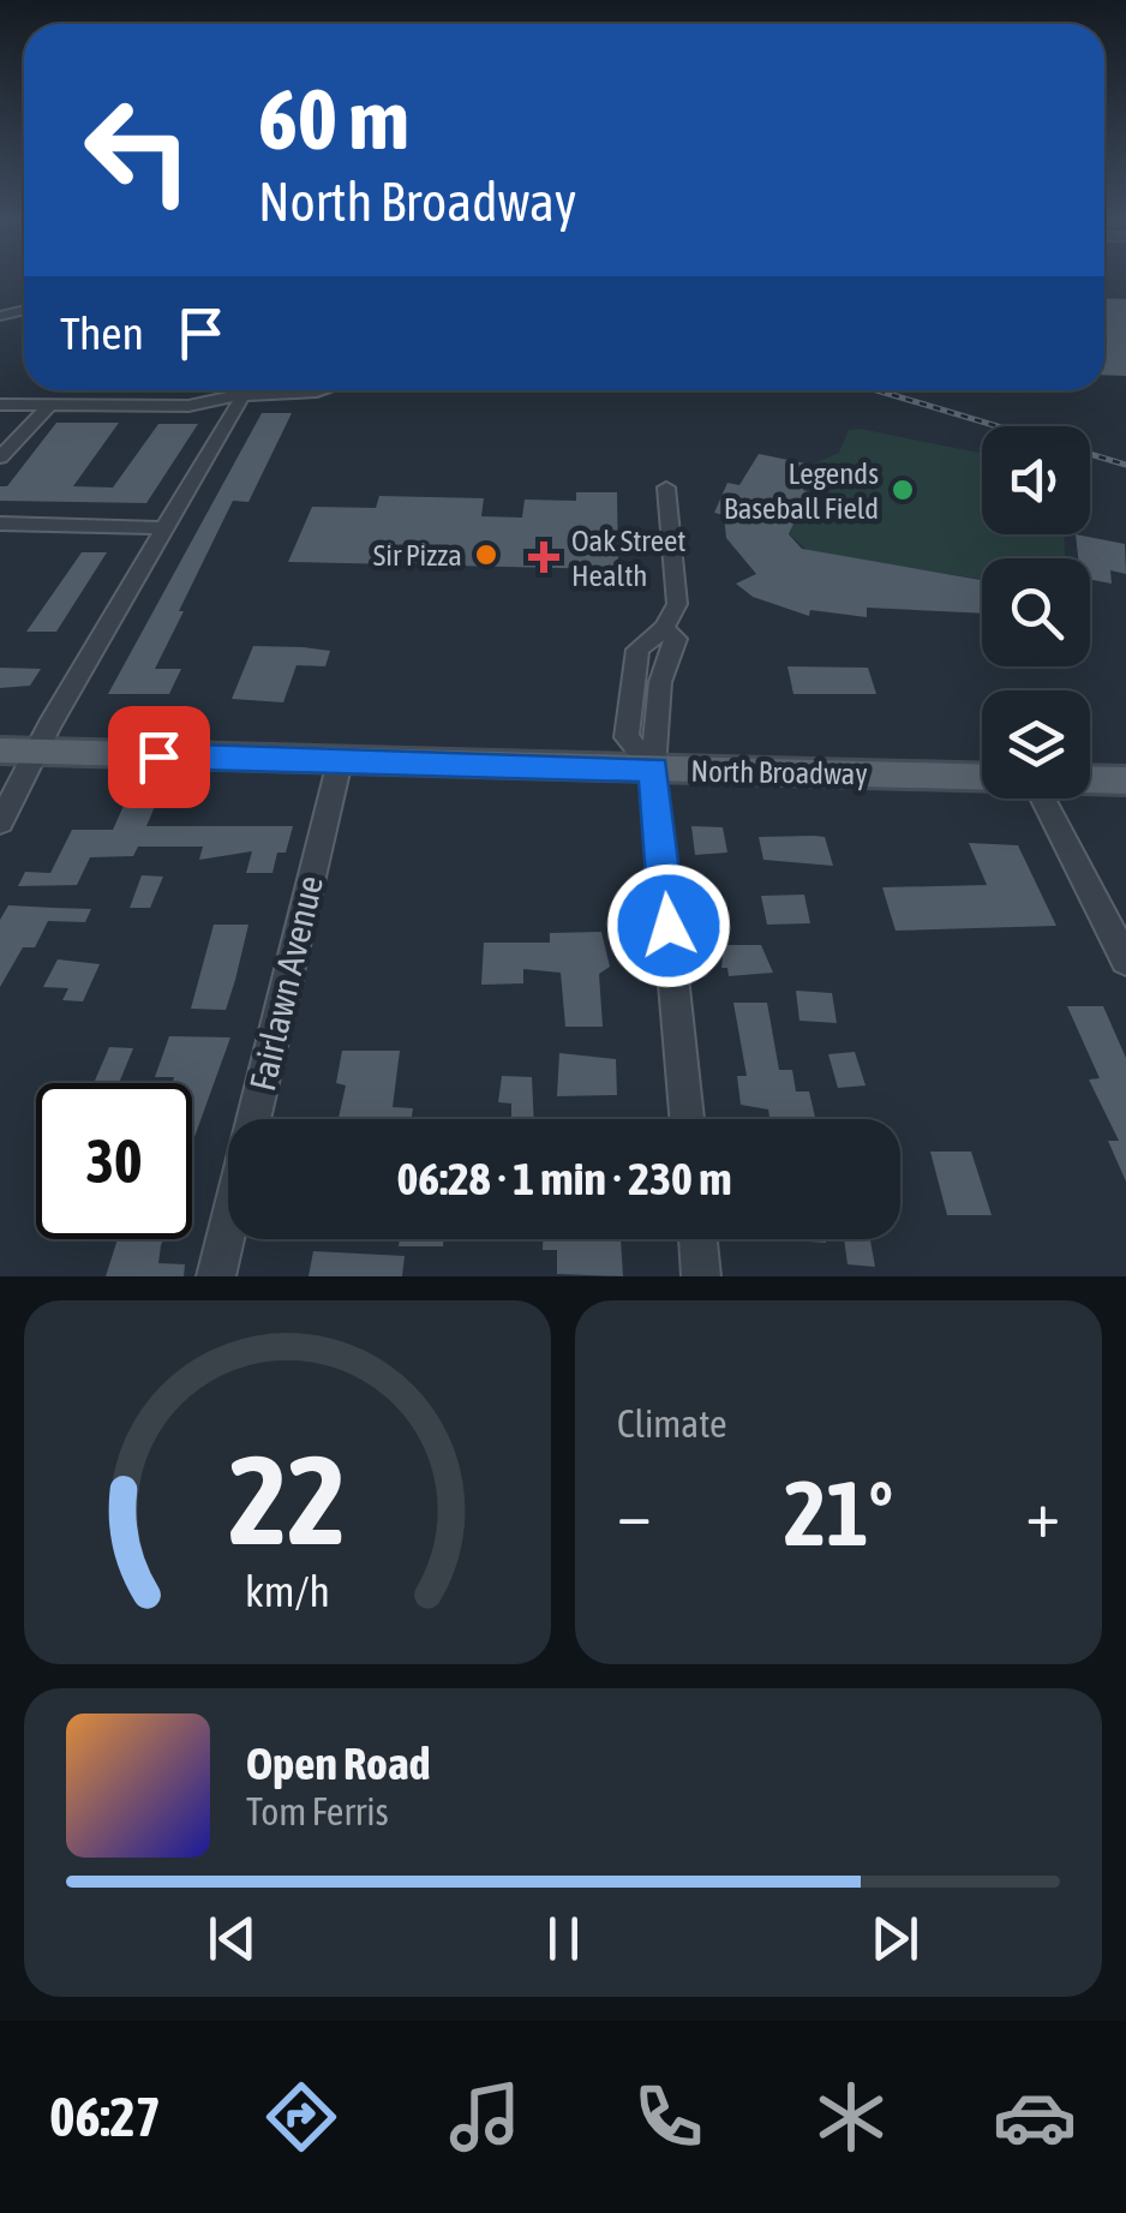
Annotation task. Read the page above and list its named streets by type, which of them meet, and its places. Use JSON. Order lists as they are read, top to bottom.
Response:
{
  "streets": {
    "main road": ["North Broadway"],
    "street": ["Fairlawn Avenue"]
  },
  "crossings": [
    ["North Broadway", "Fairlawn Avenue"]
  ],
  "places": {
    "other": ["Legends Baseball Field", "Sir Pizza"],
    "health": ["Oak Street Health"]
  },
  "page": {
    "turn": ["60 m", "North Broadway"],
    "then": "Then",
    "limit": "30",
    "trip": "06:28 · 1 min · 230 m",
    "tile": "Climate",
    "heat": ["−", "21°", "+"],
    "song": ["Open Road", "Tom Ferris"],
    "tabs": "06:27",
    "gauge": ["22", "km/h"]
  }
}
